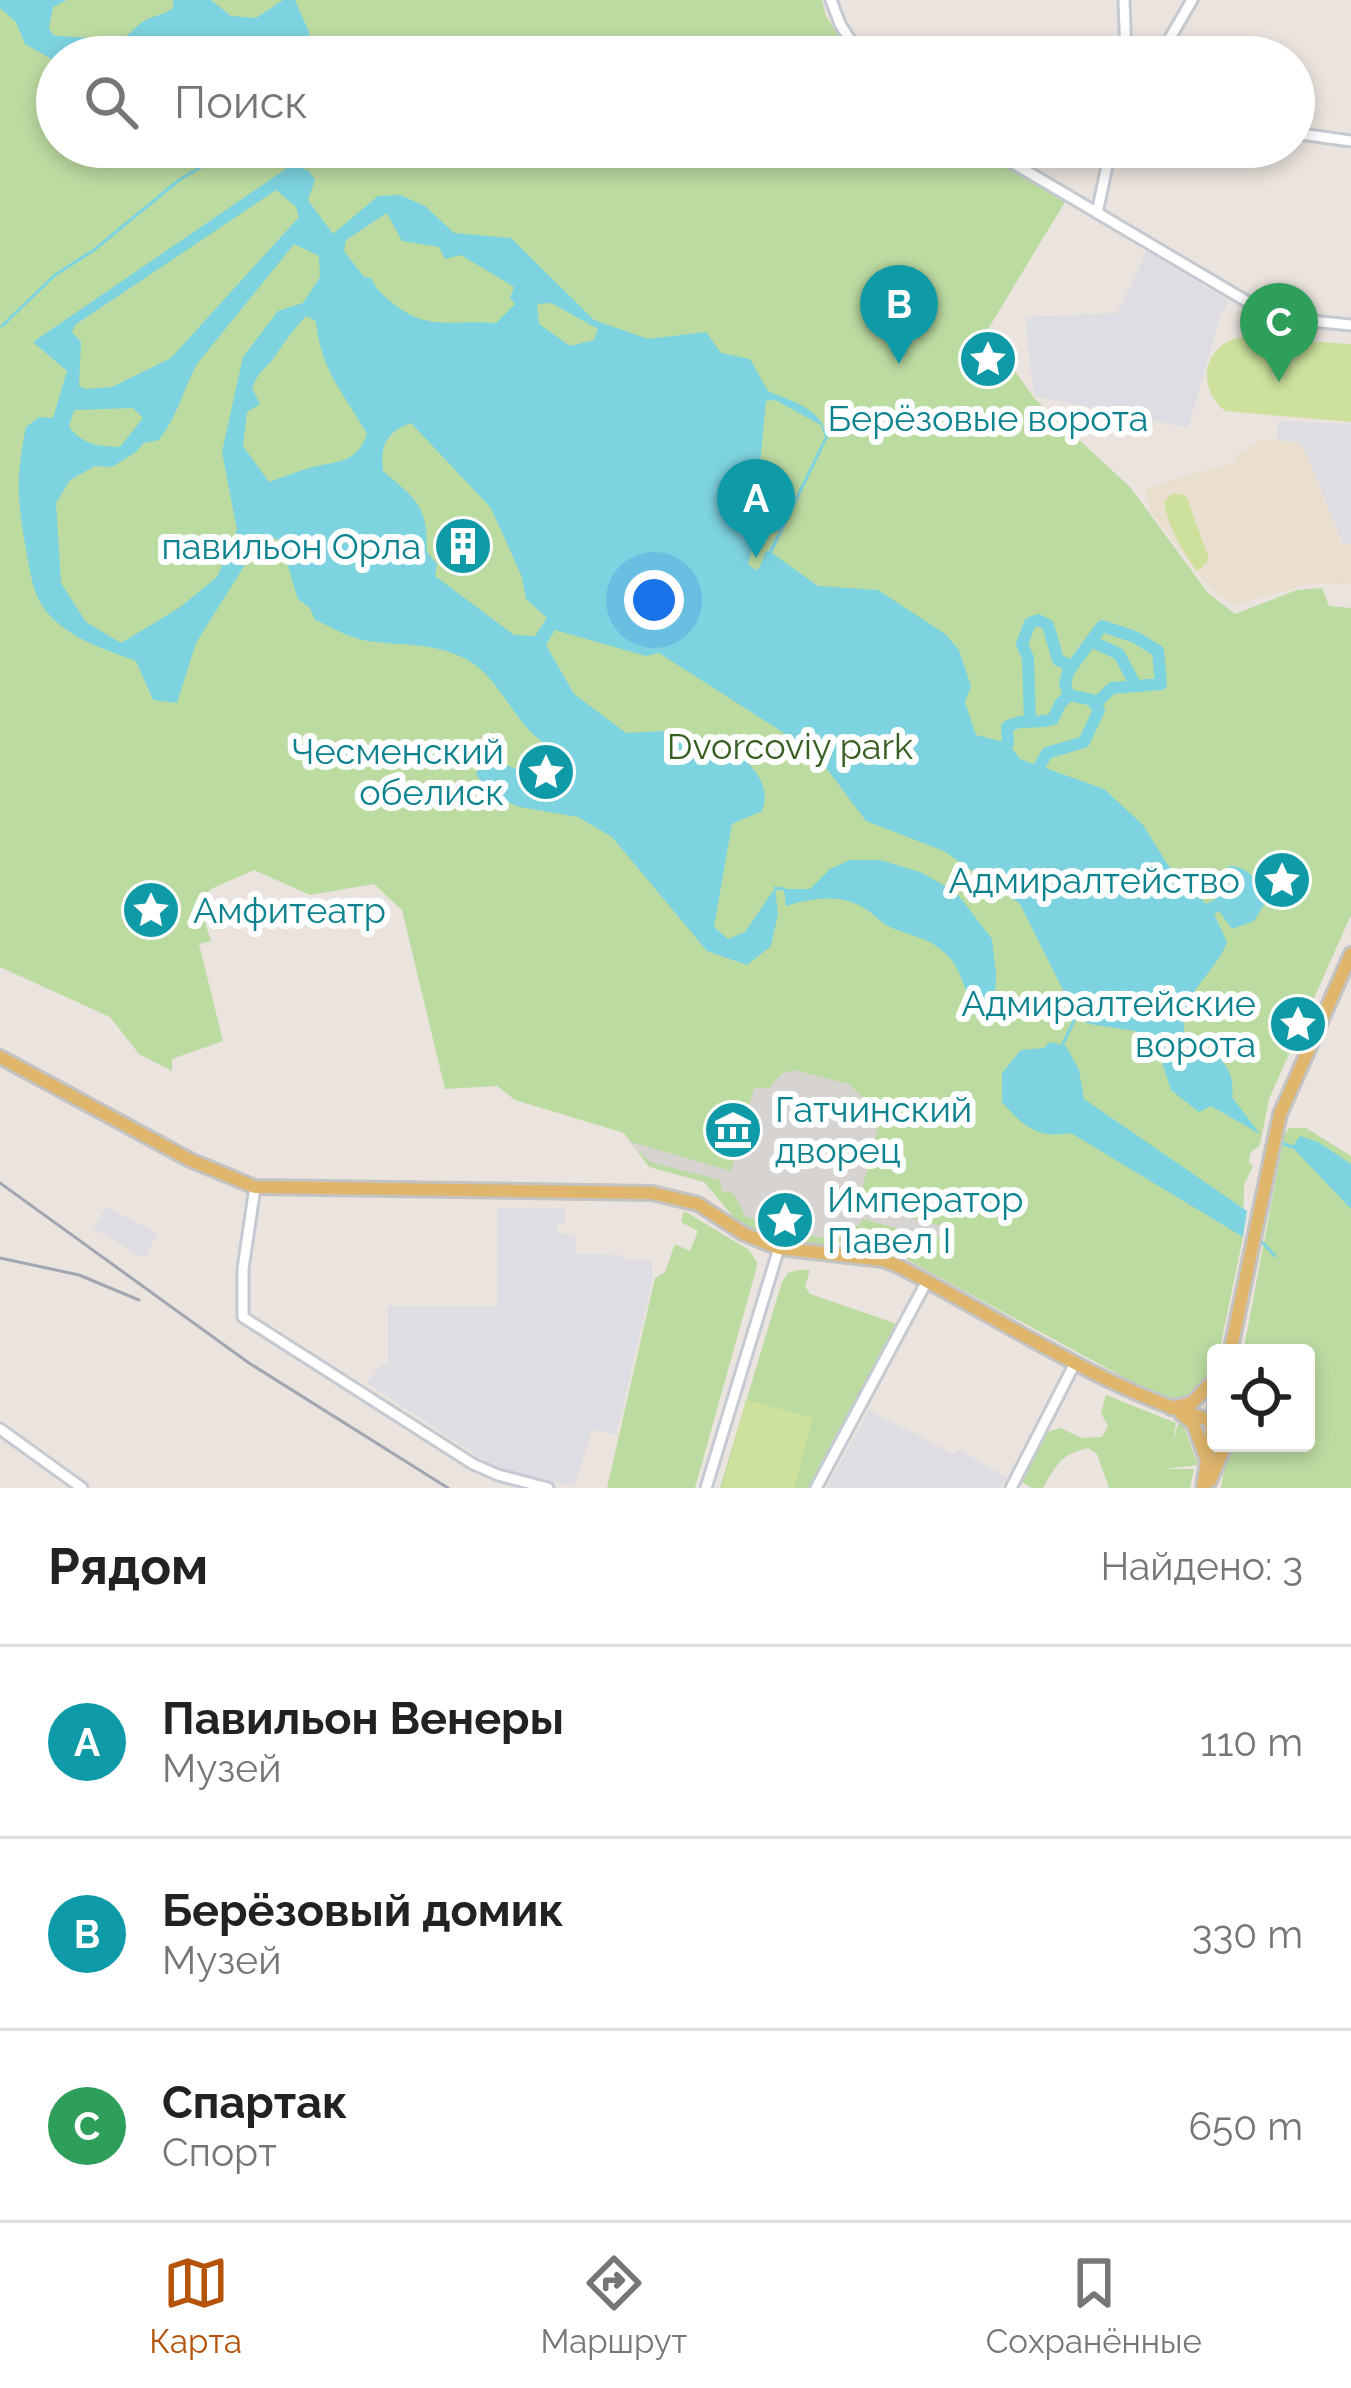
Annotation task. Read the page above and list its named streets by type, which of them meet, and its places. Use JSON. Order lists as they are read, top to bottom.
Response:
{
  "parks": ["Dvorcoviy park"],
  "places": {
    "place": [
      "Берёзовые ворота",
      "Чесменский обелиск",
      "Адмиралтейство",
      "Амфитеатр",
      "Адмиралтейские ворота",
      "Император Павел I"
    ],
    "building": ["павильон Орла"],
    "museum": ["Гатчинский дворец"]
  },
  "page": {
    "search": "Поиск",
    "pins": ["B", "C", "A"],
    "heading": ["Рядом", "Найдено: 3"],
    "list": [
      {
        "mark": "A",
        "name": "Павильон Венеры",
        "note": "Музей",
        "value": "110 m"
      },
      {
        "mark": "B",
        "name": "Берёзовый домик",
        "note": "Музей",
        "value": "330 m"
      },
      {
        "mark": "C",
        "name": "Спартак",
        "note": "Спорт",
        "value": "650 m"
      }
    ],
    "nav": ["Карта", "Маршрут", "Сохранённые"]
  }
}
